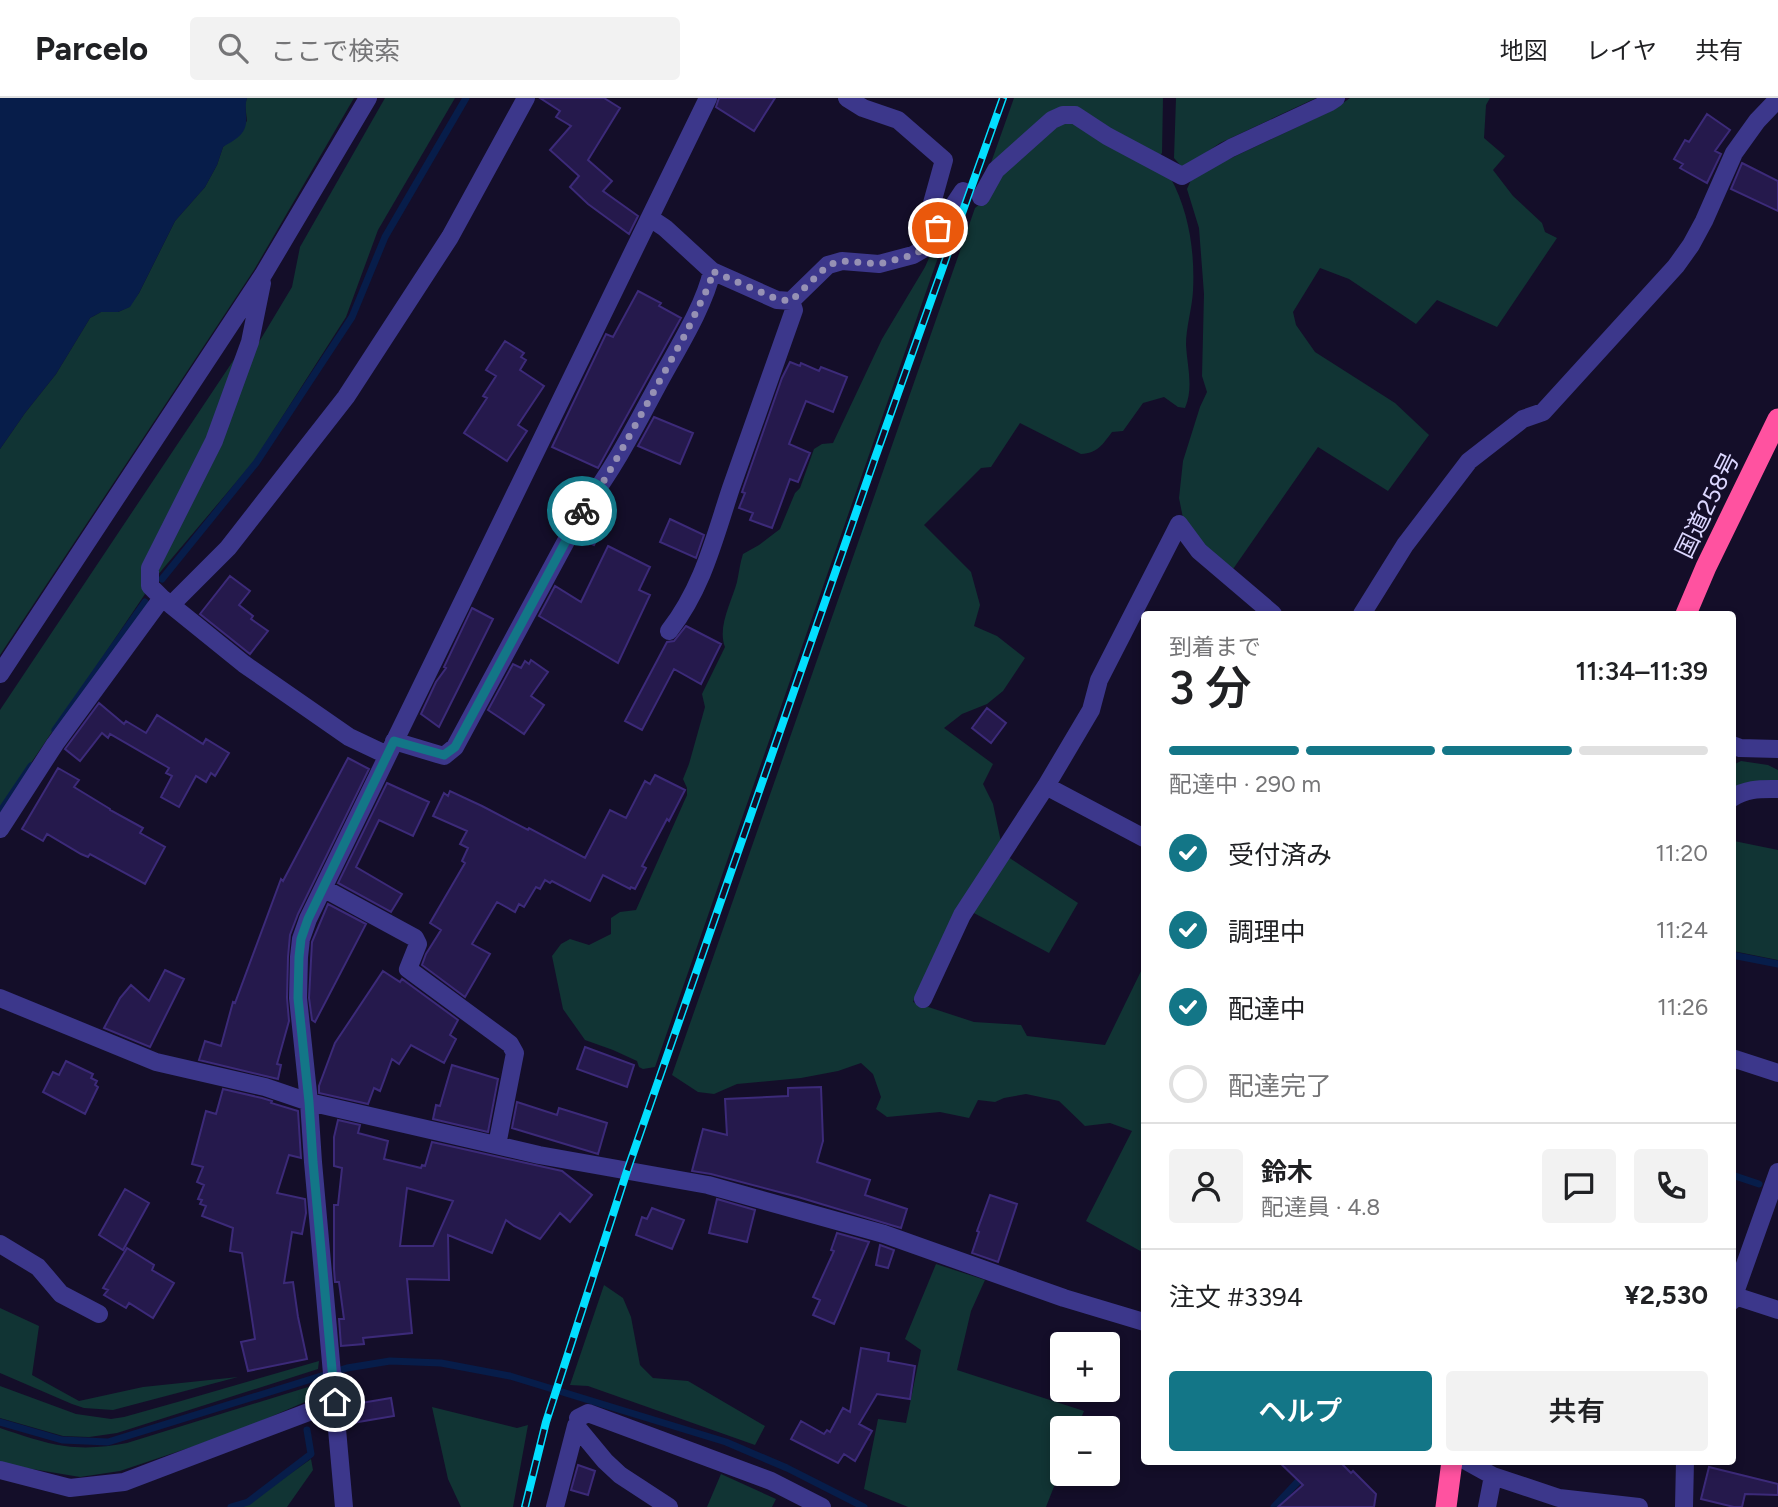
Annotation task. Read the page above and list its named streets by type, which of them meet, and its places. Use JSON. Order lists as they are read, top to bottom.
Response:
{
  "streets": {
    "highway": ["国道258号"]
  },
  "page": {
    "header": "Parcelo",
    "search": "ここで検索",
    "nav": ["地図", "レイヤ", "共有"],
    "heading": ["3 分", "到着まで", "11:34–11:39"],
    "panel": [
      "鈴木",
      "配達員 · 4.8",
      "注文 #3394",
      "¥2,530"
    ],
    "bar": "配達中 · 290 m",
    "list": [
      ["受付済み", "11:20"],
      ["調理中", "11:24"],
      ["配達中", "11:26"],
      "配達完了"
    ],
    "map_buttons": ["+", "−"],
    "buttons": ["ヘルプ", "共有"]
  }
}
